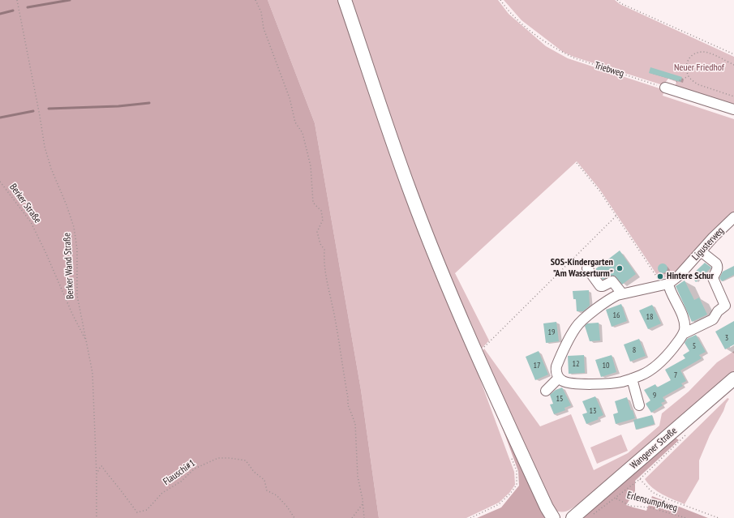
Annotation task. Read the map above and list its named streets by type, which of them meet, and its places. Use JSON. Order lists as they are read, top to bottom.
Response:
{
  "streets": {
    "main road": ["Wangener Straße"],
    "street": ["Ligusterweg"],
    "path": [
      "Triebweg",
      "Berker Straße",
      "Berker Wand Straße",
      "Flauschi#1",
      "Erlensumpfweg"
    ]
  },
  "crossings": [
    ["Berker Straße", "Berker Wand Straße"],
    ["Berker Wand Straße", "Flauschi#1"]
  ],
  "parks": ["Neuer Friedhof"],
  "places": ["SOS-Kindergarten \"Am Wasserturm\"", "Hintere Schur"],
  "house_numbers": [
    "16",
    "18",
    "19",
    "3",
    "5",
    "8",
    "12",
    "17",
    "10",
    "7",
    "9",
    "15",
    "13"
  ]
}
